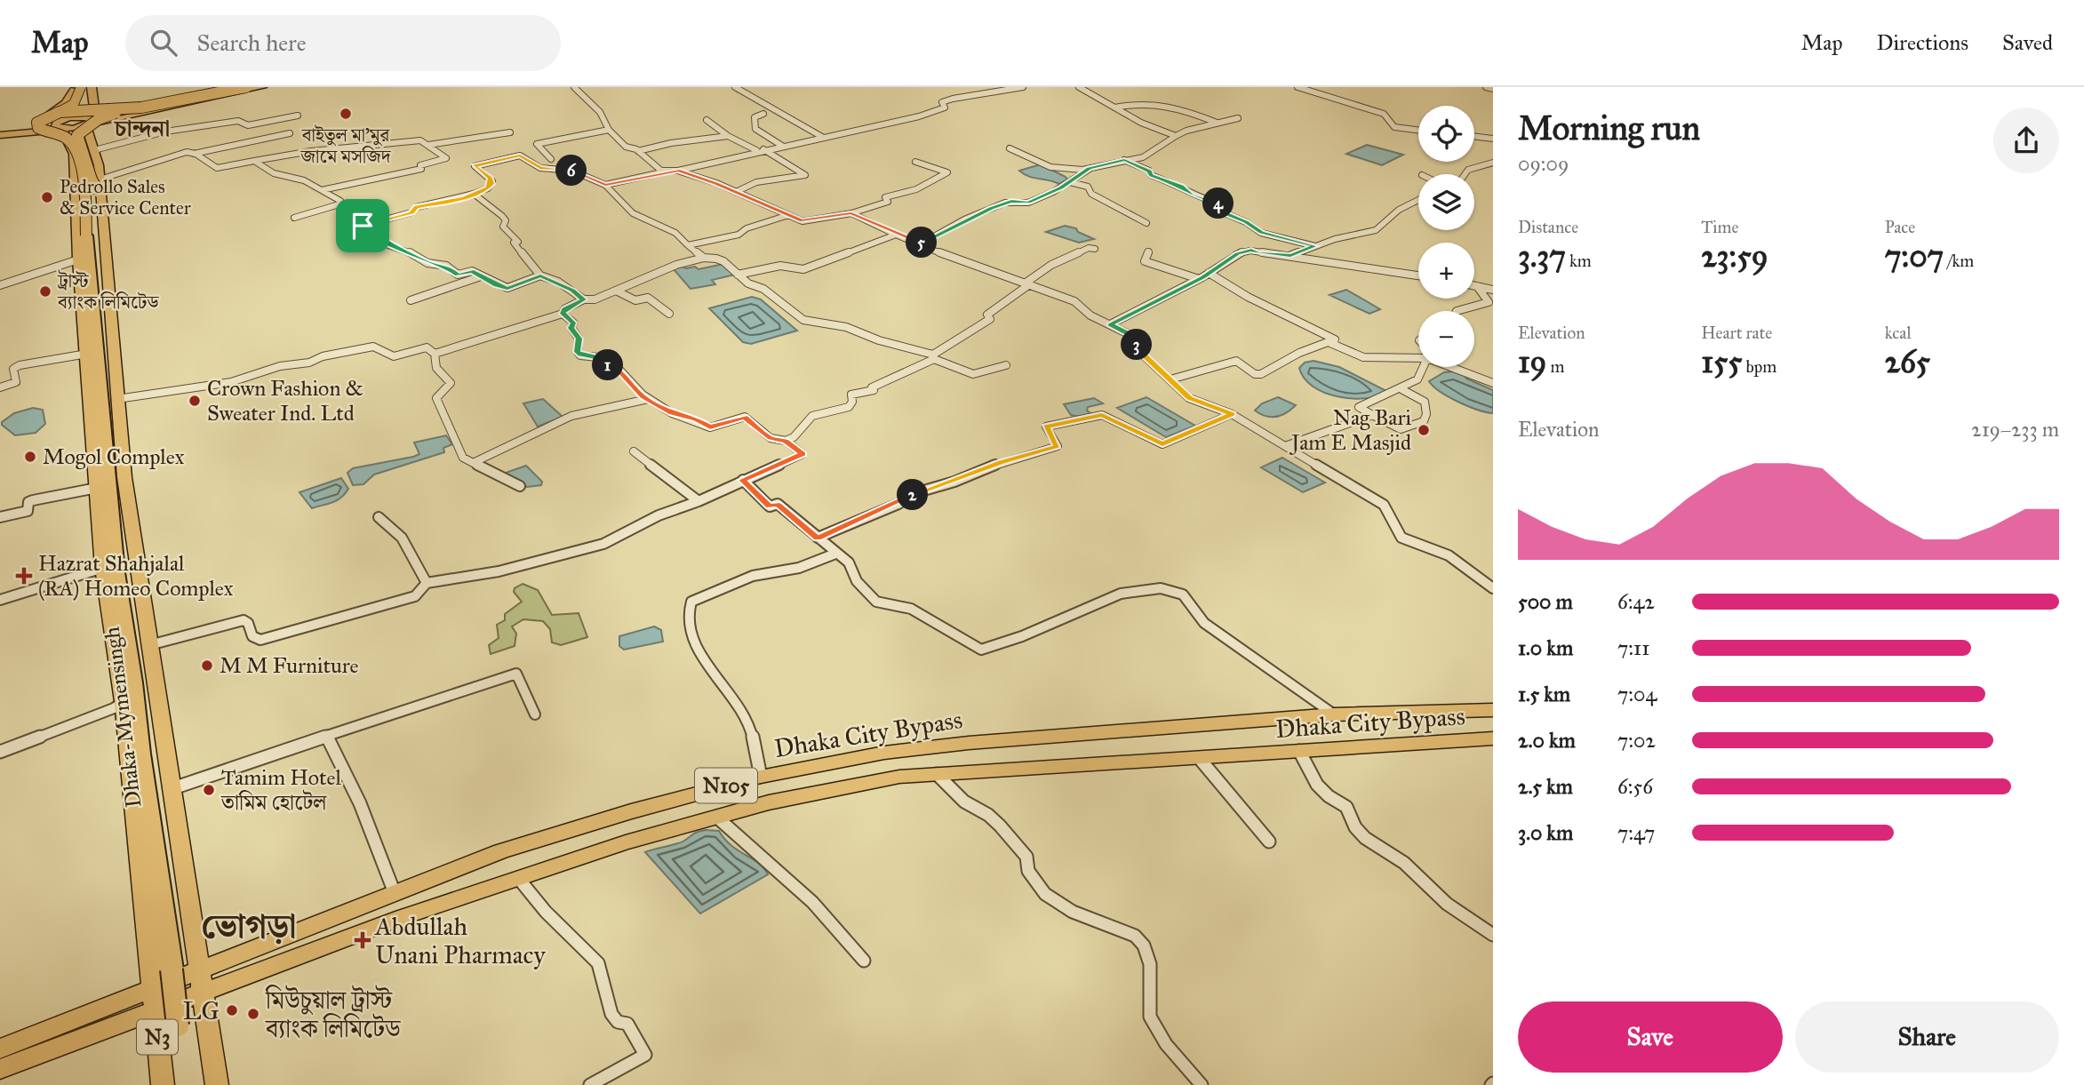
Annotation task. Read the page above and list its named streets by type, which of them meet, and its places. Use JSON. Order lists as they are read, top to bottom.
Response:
{
  "streets": {
    "main road": [
      "Dhaka-Mymensingh",
      "Dhaka City Bypass",
      "N105",
      "N3"
    ]
  },
  "crossings": [
    ["Dhaka-Mymensingh", "Dhaka City Bypass"],
    ["Dhaka-Mymensingh", "N3"],
    ["Dhaka City Bypass", "N3"]
  ],
  "districts": ["চান্দনা", "ভোগড়া"],
  "places": {
    "other": [
      "বাইতুল মা'মুর জামে মসজিদ",
      "Pedrollo Sales & Service Center",
      "ট্রাস্ট ব্যাংক লিমিটেড",
      "Crown Fashion & Sweater Ind. Ltd",
      "Nag Bari Jam E Masjid",
      "Mogol Complex",
      "M M Furniture",
      "Tamim Hotel তামিম হোটেল",
      "LG",
      "মিউচুয়াল ট্রাস্ট ব্যাংক লিমিটেড"
    ],
    "health": ["Hazrat Shahjalal (RA) Homeo Complex", "Abdullah Unani Pharmacy"]
  },
  "page": {
    "header": "Map",
    "search": "Search here",
    "nav": ["Map", "Directions", "Saved"],
    "heading": ["Morning run", "09:09"],
    "map_buttons": ["+", "−"],
    "pins": [
      "6",
      "4",
      "5",
      "3",
      "1",
      "2"
    ],
    "stats": [
      ["Distance", "3.37 km"],
      ["Time", "23:59"],
      ["Pace", "7:07 /km"],
      ["Elevation", "19 m"],
      ["Heart rate", "155 bpm"],
      ["kcal", "265"]
    ],
    "chart": ["Elevation", "219–233 m"],
    "list": [
      {
        "name": "500 m",
        "note": "6:42"
      },
      {
        "name": "1.0 km",
        "note": "7:11"
      },
      {
        "name": "1.5 km",
        "note": "7:04"
      },
      {
        "name": "2.0 km",
        "note": "7:02"
      },
      {
        "name": "2.5 km",
        "note": "6:56"
      },
      {
        "name": "3.0 km",
        "note": "7:47"
      }
    ],
    "buttons": ["Save", "Share"]
  }
}
